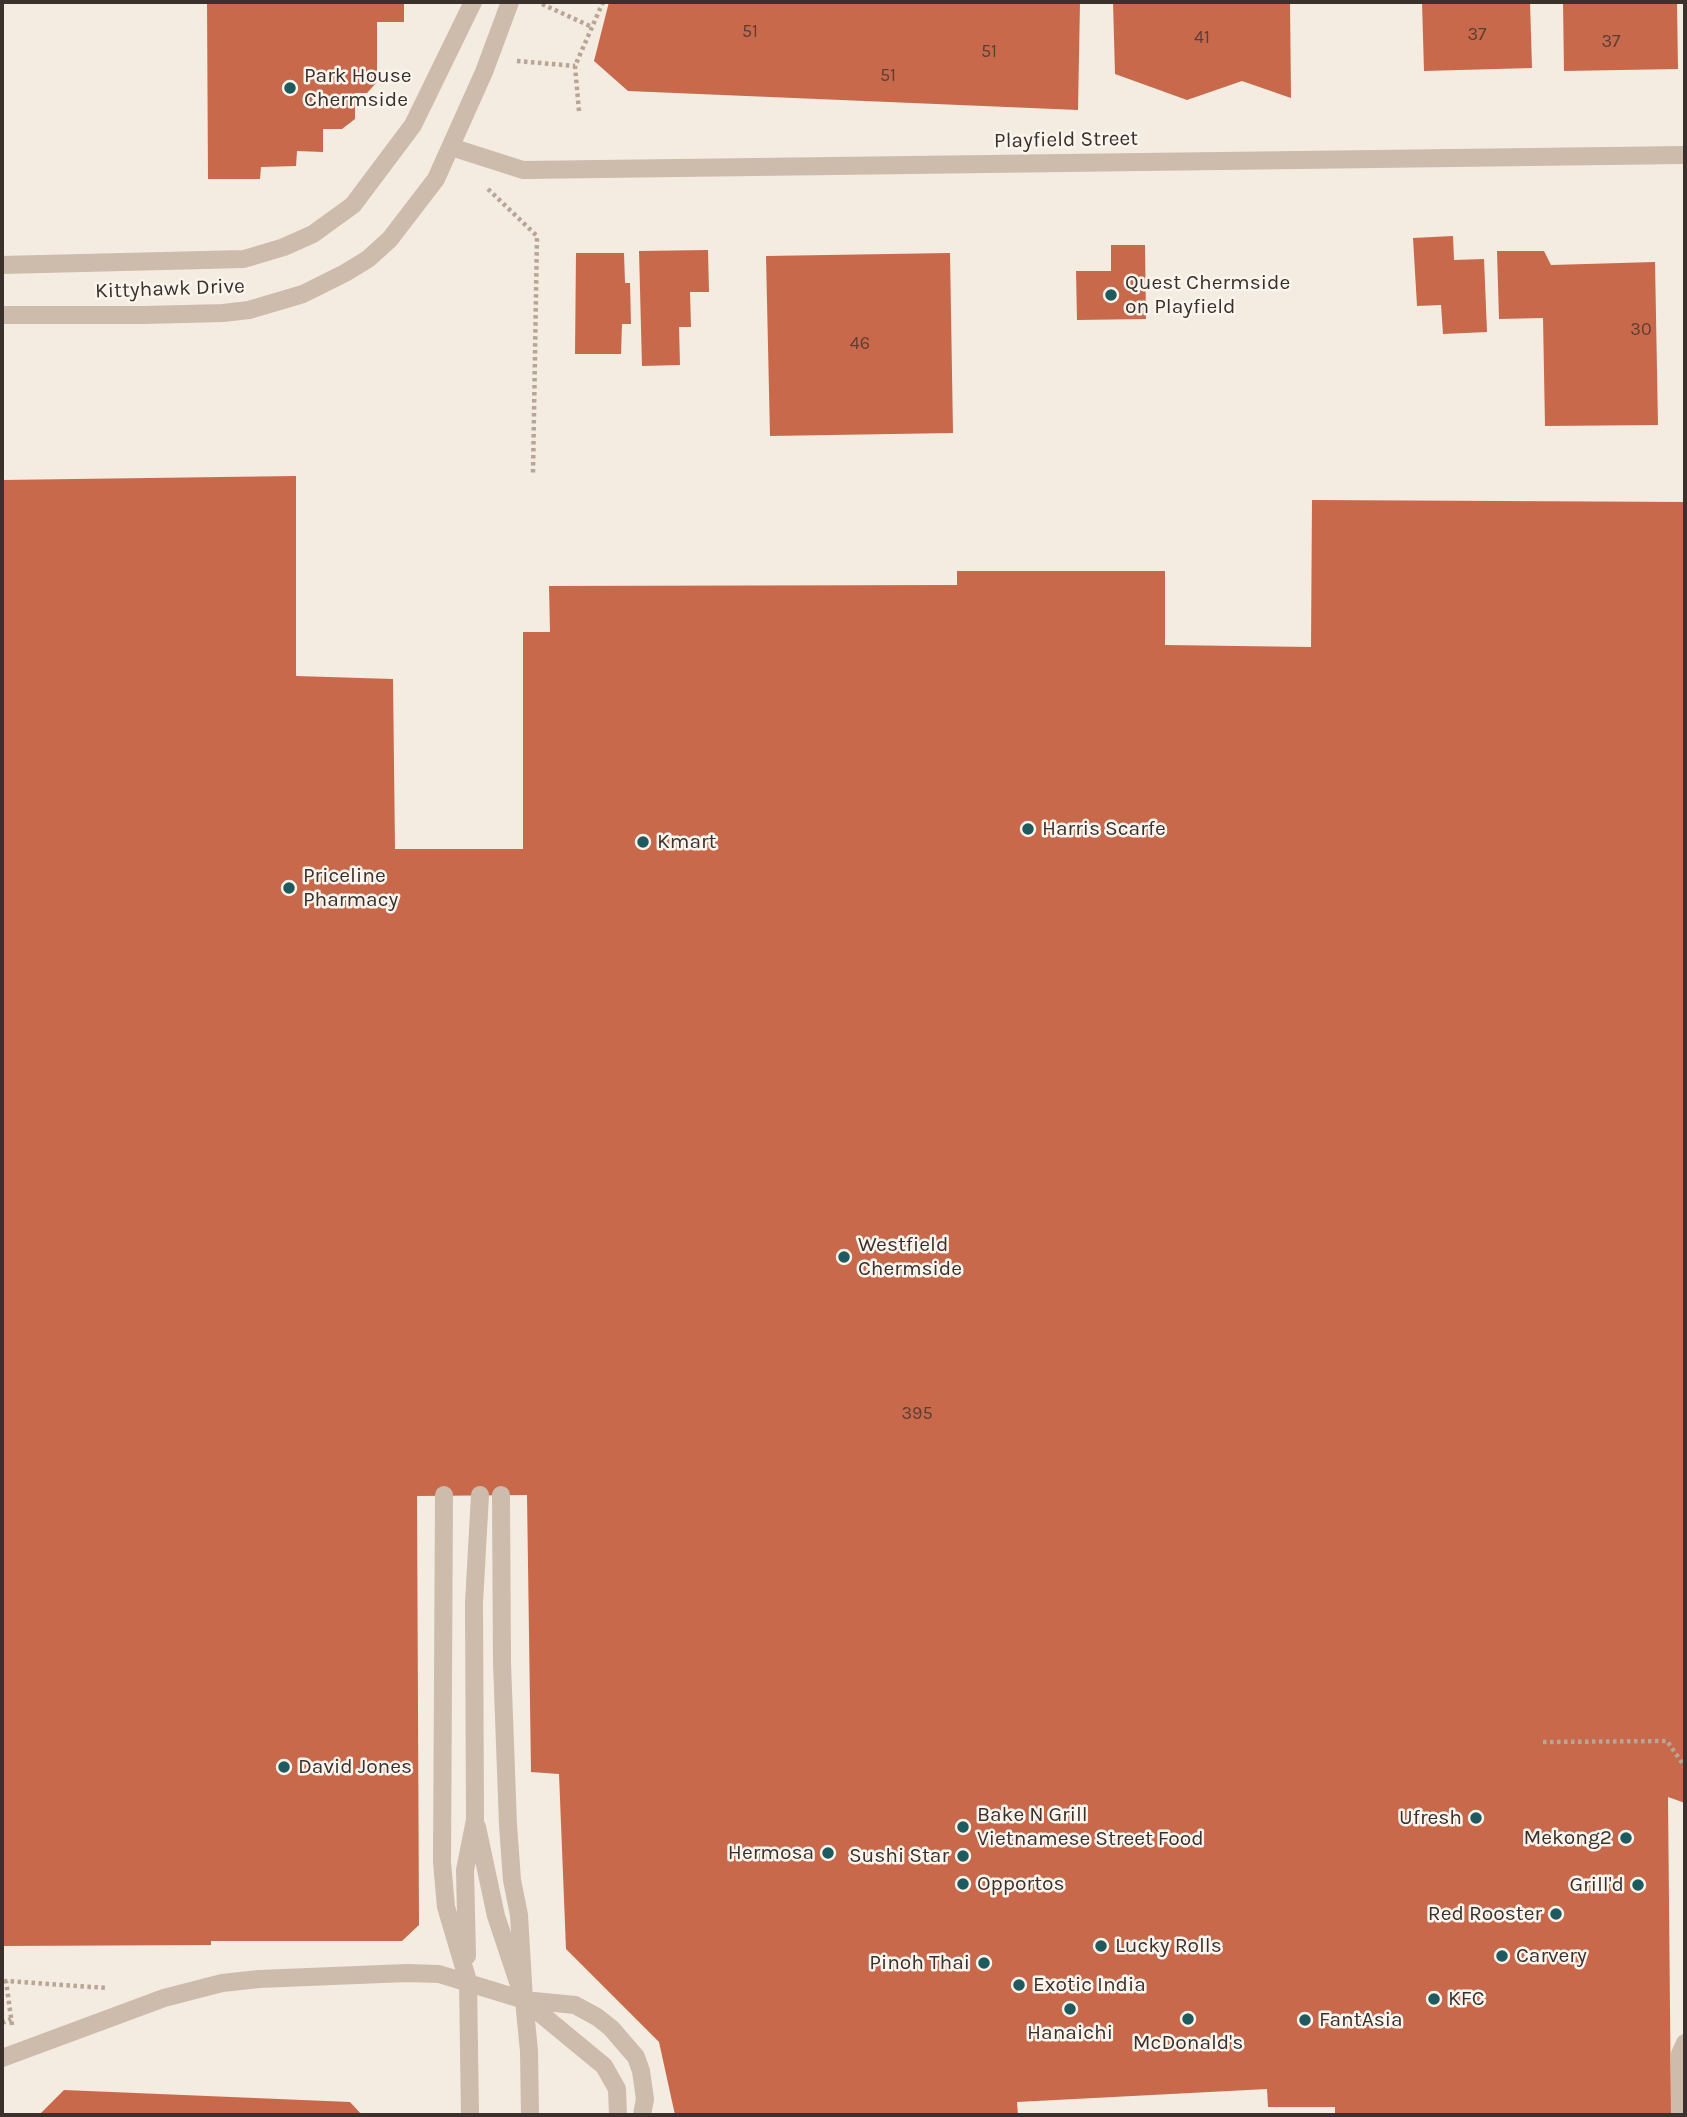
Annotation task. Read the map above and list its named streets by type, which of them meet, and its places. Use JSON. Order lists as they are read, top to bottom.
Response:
{
  "streets": {
    "street": ["Playfield Street", "Kittyhawk Drive"]
  },
  "crossings": [
    ["Playfield Street", "Kittyhawk Drive"]
  ],
  "places": [
    "Park House Chermside",
    "Quest Chermside on Playfield",
    "Harris Scarfe",
    "Kmart",
    "Priceline Pharmacy",
    "Westfield Chermside",
    "David Jones",
    "Ufresh",
    "Bake N Grill Vietnamese Street Food",
    "Mekong2",
    "Hermosa",
    "Sushi Star",
    "Opportos",
    "Grill'd",
    "Red Rooster",
    "Lucky Rolls",
    "Carvery",
    "Pinoh Thai",
    "Exotic India",
    "KFC",
    "Hanaichi",
    "McDonald's",
    "FantAsia"
  ],
  "house_numbers": [
    "51",
    "37",
    "41",
    "37",
    "51",
    "51",
    "30",
    "46",
    "395"
  ]
}
